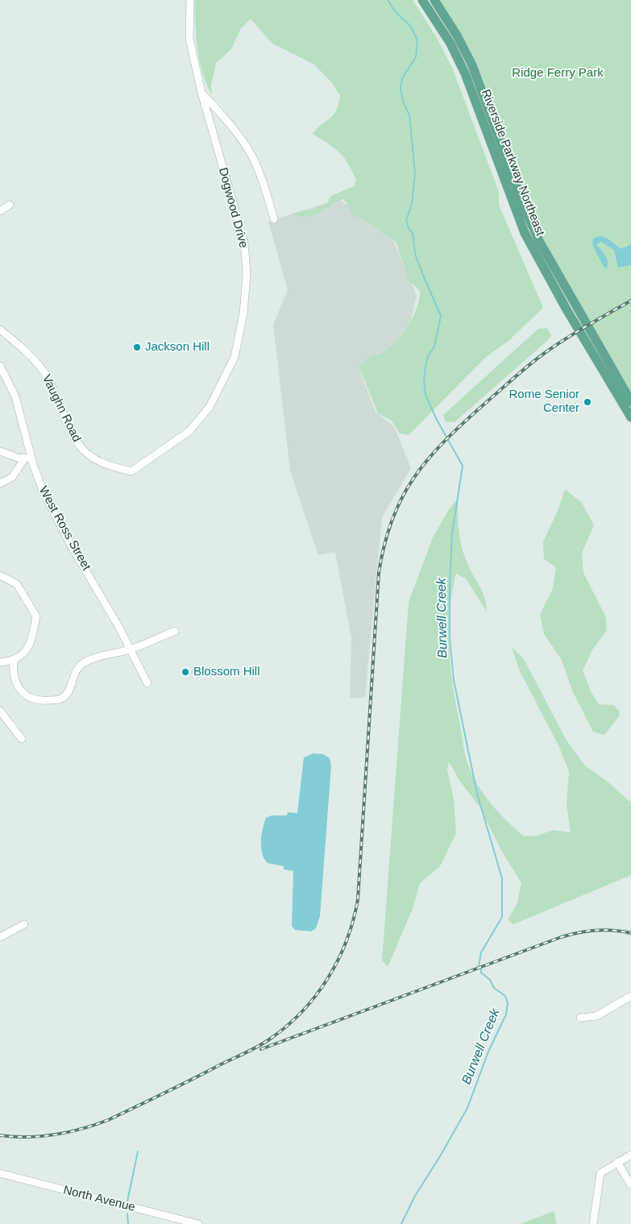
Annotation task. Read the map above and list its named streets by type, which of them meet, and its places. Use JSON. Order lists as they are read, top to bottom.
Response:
{
  "streets": {
    "main road": ["Riverside Parkway Northeast"],
    "street": [
      "Dogwood Drive",
      "Vaughn Road",
      "West Ross Street",
      "North Avenue"
    ]
  },
  "crossings": [
    ["Dogwood Drive", "Vaughn Road"]
  ],
  "water": ["Burwell Creek"],
  "parks": ["Ridge Ferry Park"],
  "places": ["Jackson Hill", "Rome Senior Center", "Blossom Hill"]
}
